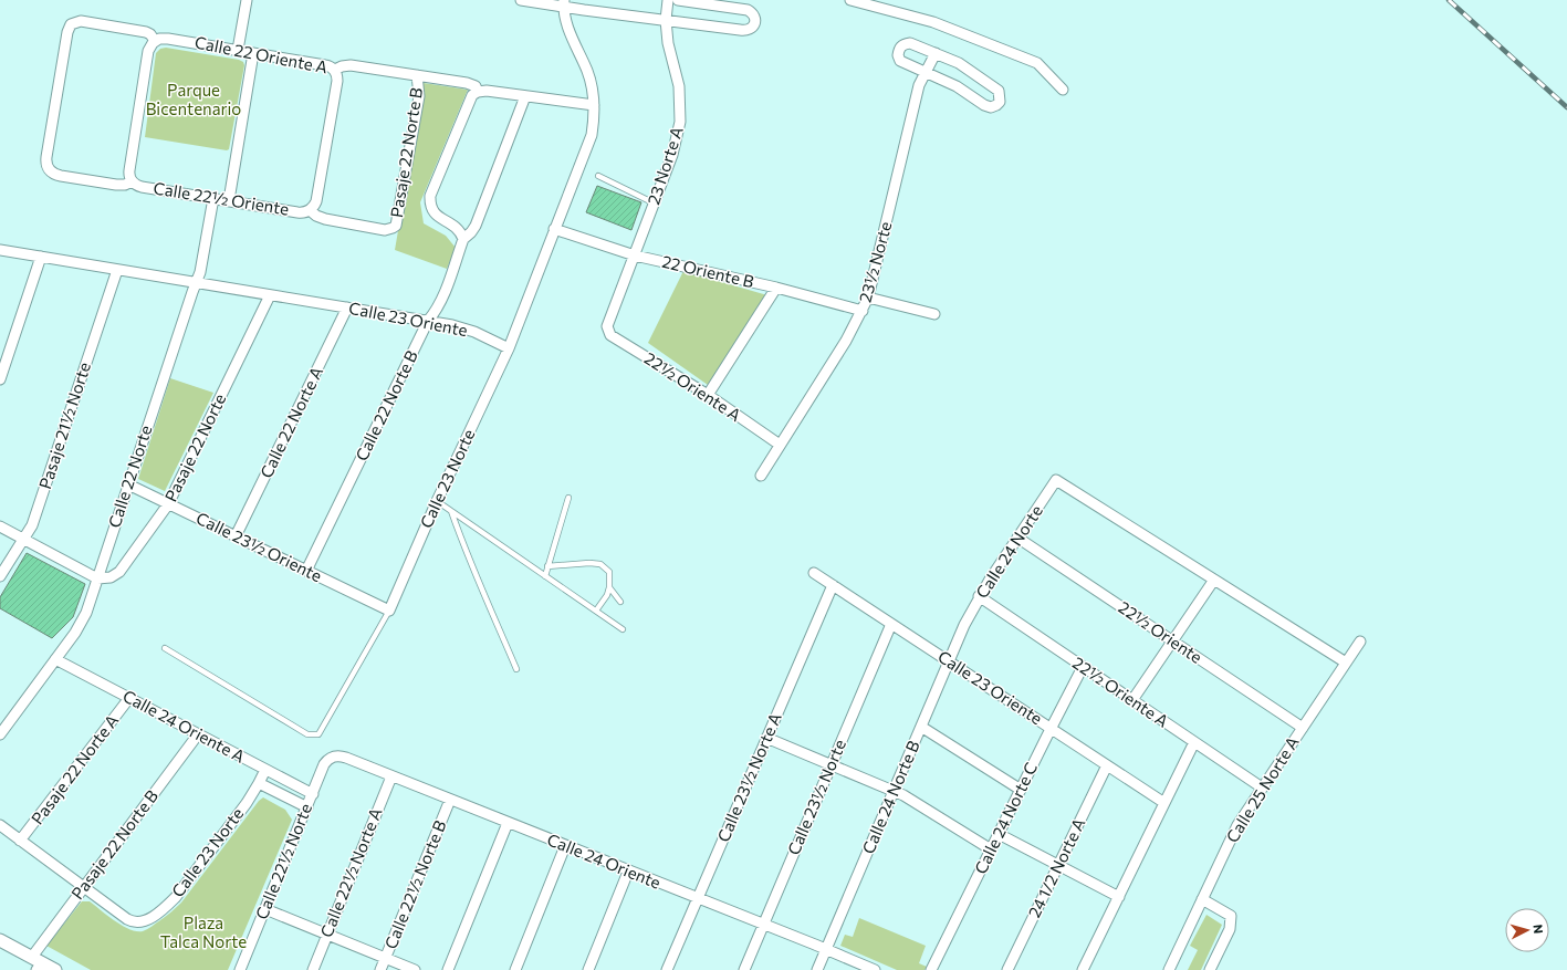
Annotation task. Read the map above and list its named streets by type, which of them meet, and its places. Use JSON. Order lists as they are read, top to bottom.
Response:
{
  "streets": {
    "street": [
      "Calle 22 Oriente A",
      "Pasaje 22 Norte B",
      "23 Norte A",
      "Calle 22½ Oriente",
      "23½ Norte",
      "22 Oriente B",
      "Calle 23 Oriente",
      "22½ Oriente A",
      "Calle 22 Norte B",
      "Calle 22 Norte A",
      "Pasaje 21½ Norte",
      "Pasaje 22 Norte",
      "Calle 22 Norte",
      "Calle 23 Norte",
      "Calle 23½ Oriente",
      "Calle 24 Norte",
      "22½ Oriente",
      "Calle 24 Oriente A",
      "Pasaje 22 Norte A",
      "Calle 23½ Norte A",
      "Calle 25 Norte A",
      "Calle 23½ Norte",
      "Calle 24 Norte B",
      "Calle 24 Norte C",
      "Calle 22½ Norte",
      "Calle 24 Oriente",
      "24 1/2 Norte A",
      "Calle 22½ Norte A",
      "Calle 22½ Norte B"
    ]
  },
  "crossings": [
    ["Calle 22 Oriente A", "Pasaje 22 Norte B"],
    ["Calle 22 Oriente A", "Calle 22½ Oriente"],
    ["Pasaje 22 Norte B", "Calle 22½ Oriente"],
    ["Pasaje 22 Norte B", "Calle 23 Norte"],
    ["Pasaje 22 Norte B", "Calle 24 Oriente A"],
    ["23 Norte A", "22 Oriente B"],
    ["23 Norte A", "22½ Oriente A"],
    ["Calle 22½ Oriente", "Calle 22 Norte"],
    ["23½ Norte", "22 Oriente B"],
    ["23½ Norte", "22½ Oriente A"],
    ["Calle 23 Oriente", "Calle 22 Norte B"],
    ["Calle 23 Oriente", "Calle 22 Norte A"],
    ["Calle 23 Oriente", "Pasaje 21½ Norte"],
    ["Calle 23 Oriente", "Pasaje 22 Norte"],
    ["Calle 23 Oriente", "Calle 22 Norte"],
    ["Calle 23 Oriente", "Calle 23 Norte"],
    ["Calle 23 Oriente", "Calle 23½ Norte A"],
    ["Calle 23 Oriente", "Calle 23½ Norte"],
    ["Calle 23 Oriente", "Calle 24 Norte B"],
    ["Calle 23 Oriente", "Calle 24 Norte C"],
    ["Calle 23 Oriente", "24 1/2 Norte A"],
    ["22½ Oriente A", "Calle 24 Norte"],
    ["22½ Oriente A", "Calle 25 Norte A"],
    ["22½ Oriente A", "Calle 24 Norte C"],
    ["Calle 22 Norte B", "Calle 23½ Oriente"],
    ["Calle 22 Norte A", "Calle 23½ Oriente"],
    ["Pasaje 22 Norte", "Calle 22 Norte"],
    ["Pasaje 22 Norte", "Calle 23½ Oriente"],
    ["Calle 22 Norte", "Calle 23½ Oriente"],
    ["Calle 22 Norte", "Calle 24 Oriente A"],
    ["Calle 23 Norte", "Calle 23½ Oriente"],
    ["Calle 23 Norte", "Calle 24 Oriente A"],
    ["Calle 24 Norte", "22½ Oriente"],
    ["Calle 24 Norte", "Calle 24 Norte B"],
    ["22½ Oriente", "Calle 25 Norte A"],
    ["Calle 24 Oriente A", "Pasaje 22 Norte A"],
    ["Calle 24 Oriente A", "Calle 22½ Norte"],
    ["Calle 23½ Norte A", "Calle 24 Oriente"],
    ["Calle 23½ Norte", "Calle 24 Oriente"],
    ["Calle 24 Norte B", "Calle 24 Oriente"],
    ["Calle 22½ Norte", "Calle 24 Oriente"],
    ["Calle 24 Oriente", "Calle 22½ Norte A"],
    ["Calle 24 Oriente", "Calle 22½ Norte B"]
  ],
  "parks": ["Parque Bicentenario", "Plaza Talca Norte"],
  "north": "right"
}
